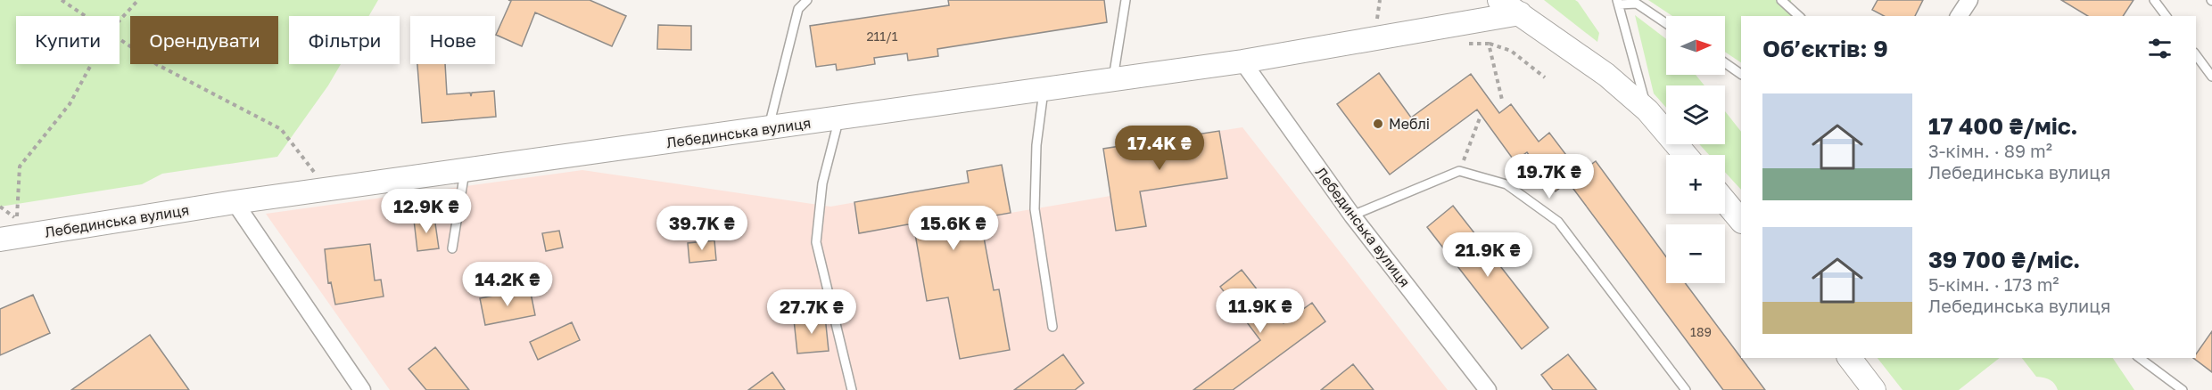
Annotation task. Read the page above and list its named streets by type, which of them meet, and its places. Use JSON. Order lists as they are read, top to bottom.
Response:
{
  "streets": {
    "street": ["Лебединська вулиця"]
  },
  "places": ["Меблі"],
  "house_numbers": ["211/1", "189"],
  "north": "right",
  "page": {
    "map_buttons": ["+", "−"],
    "chip": [
      "Купити",
      "Орендувати",
      "Фільтри",
      "Нове"
    ],
    "heading": "Об’єктів: 9",
    "list": [
      {
        "name": "17 400 ₴/міс.",
        "note": "3-кімн. · 89 m² · Лебединська вулиця"
      },
      {
        "name": "39 700 ₴/міс.",
        "note": "5-кімн. · 173 m² · Лебединська вулиця"
      }
    ],
    "price": [
      "17.4K ₴",
      "19.7K ₴",
      "12.9K ₴",
      "39.7K ₴",
      "15.6K ₴",
      "21.9K ₴",
      "14.2K ₴",
      "11.9K ₴",
      "27.7K ₴"
    ]
  }
}
